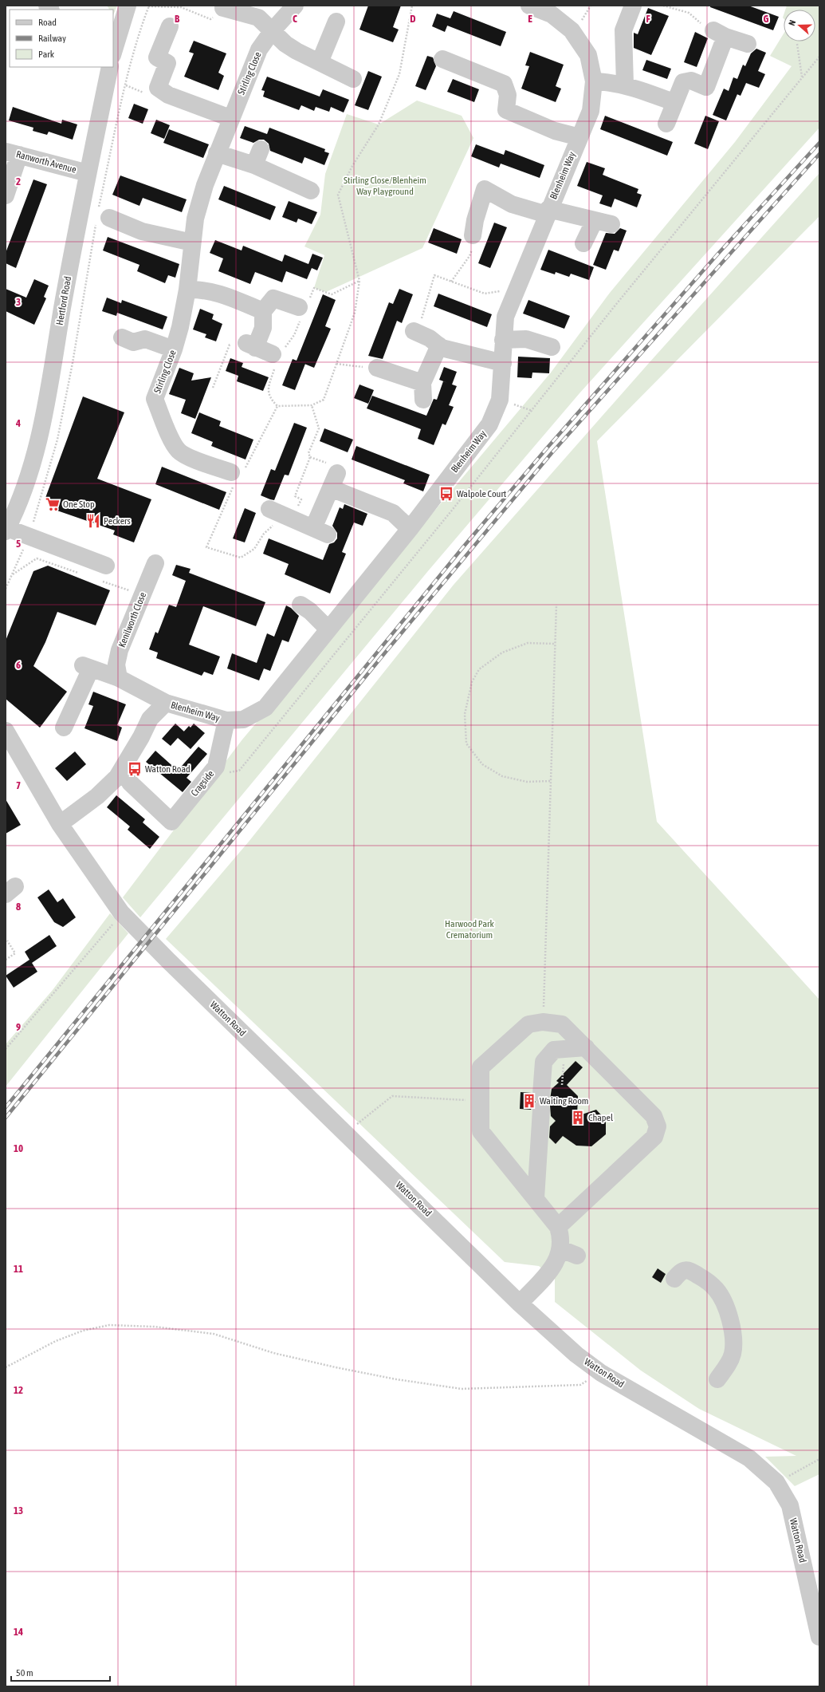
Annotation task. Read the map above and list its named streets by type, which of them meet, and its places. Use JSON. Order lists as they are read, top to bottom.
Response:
{
  "streets": {
    "street": [
      "Stirling Close",
      "Ranworth Avenue",
      "Blenheim Way",
      "Hertford Road",
      "Kenilworth Close",
      "Cragside",
      "Watton Road"
    ]
  },
  "crossings": [
    ["Ranworth Avenue", "Hertford Road"],
    ["Blenheim Way", "Cragside"],
    ["Blenheim Way", "Watton Road"]
  ],
  "parks": ["Stirling Close/Blenheim Way Playground", "Harwood Park Crematorium"],
  "places": {
    "bus stop": ["Walpole Court", "Watton Road"],
    "supermarket": ["One Stop"],
    "restaurant": ["Peckers"],
    "building": ["Waiting Room", "Chapel"]
  },
  "legend": ["Road", "Railway", "Park"],
  "scale_bar": "50 m",
  "north": "left",
  "grid": {
    "columns": [
      "B",
      "C",
      "D",
      "E",
      "F",
      "G"
    ],
    "rows": [
      "2",
      "3",
      "4",
      "5",
      "6",
      "7",
      "8",
      "9",
      "10",
      "11",
      "12",
      "13",
      "14"
    ]
  }
}
